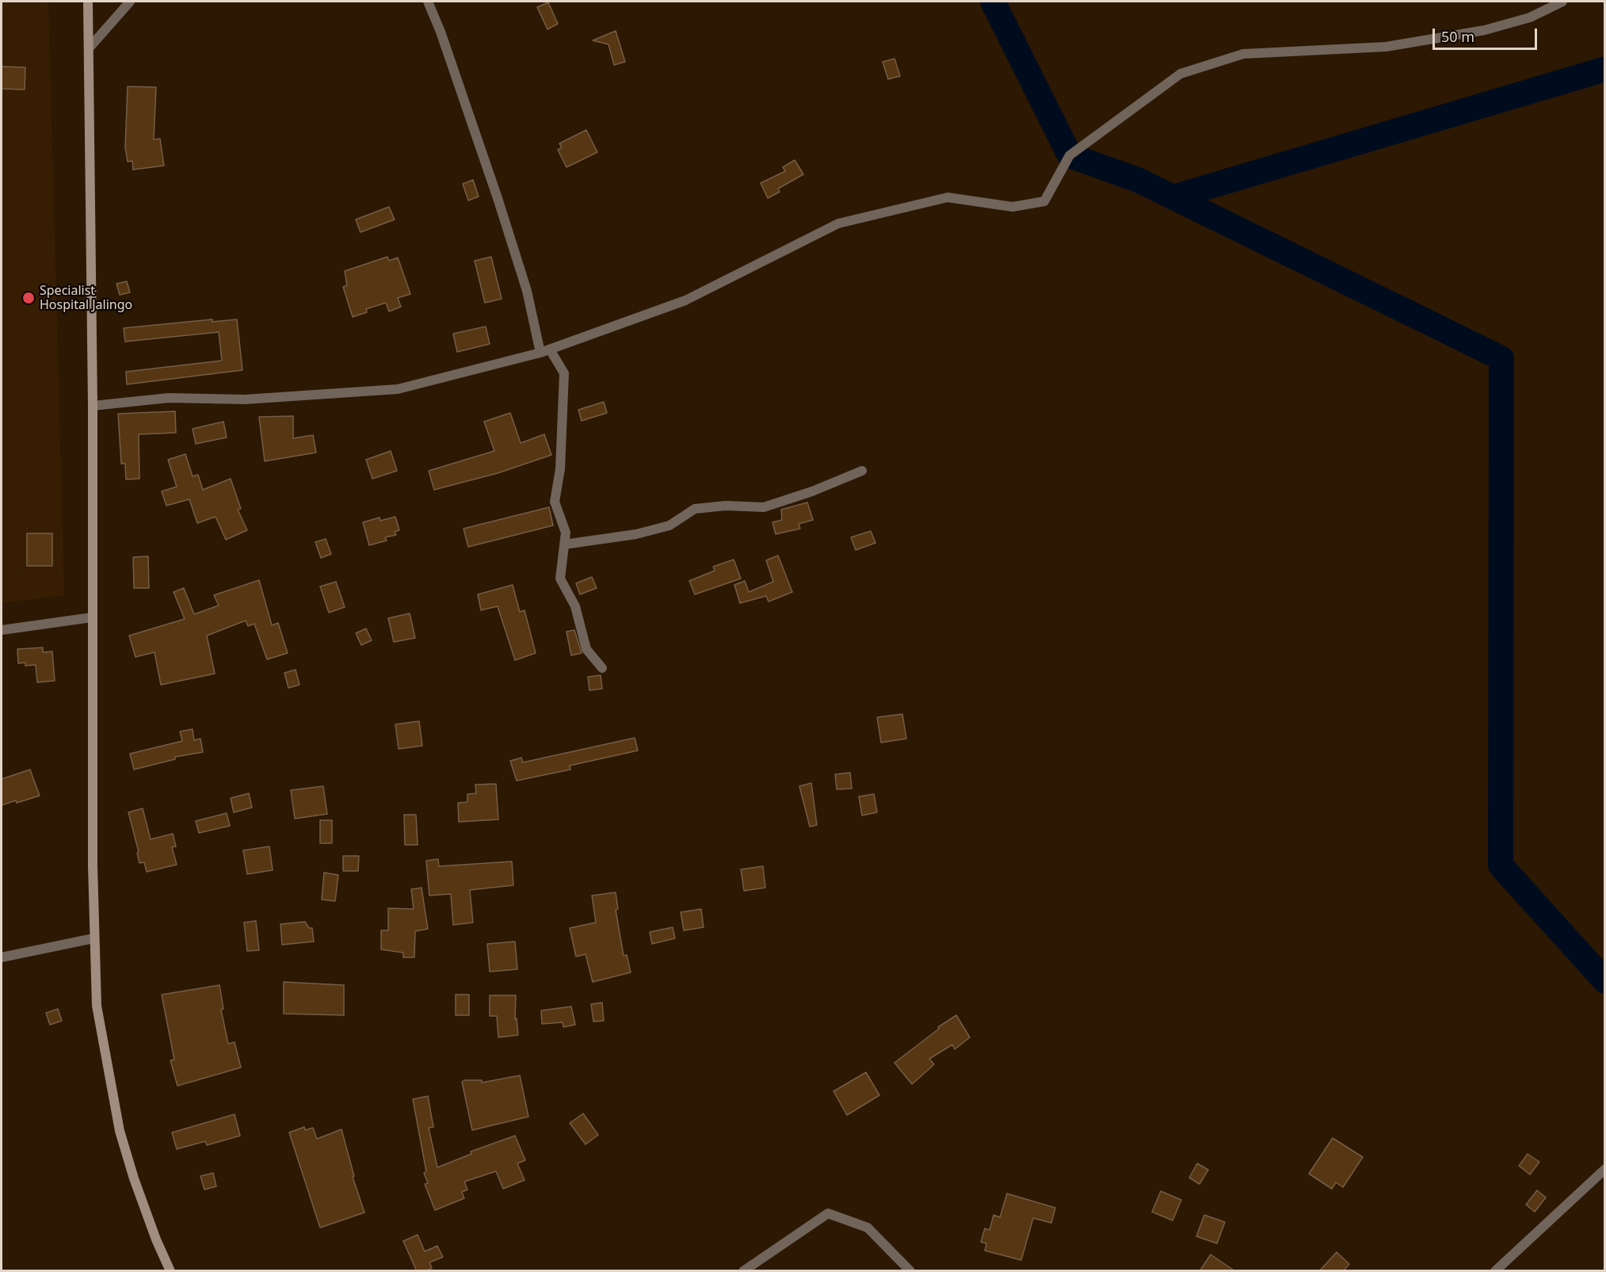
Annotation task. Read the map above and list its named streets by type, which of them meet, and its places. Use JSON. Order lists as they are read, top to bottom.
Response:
{
  "places": ["Specialist Hospital Jalingo"],
  "scale_bar": "50 m"
}
